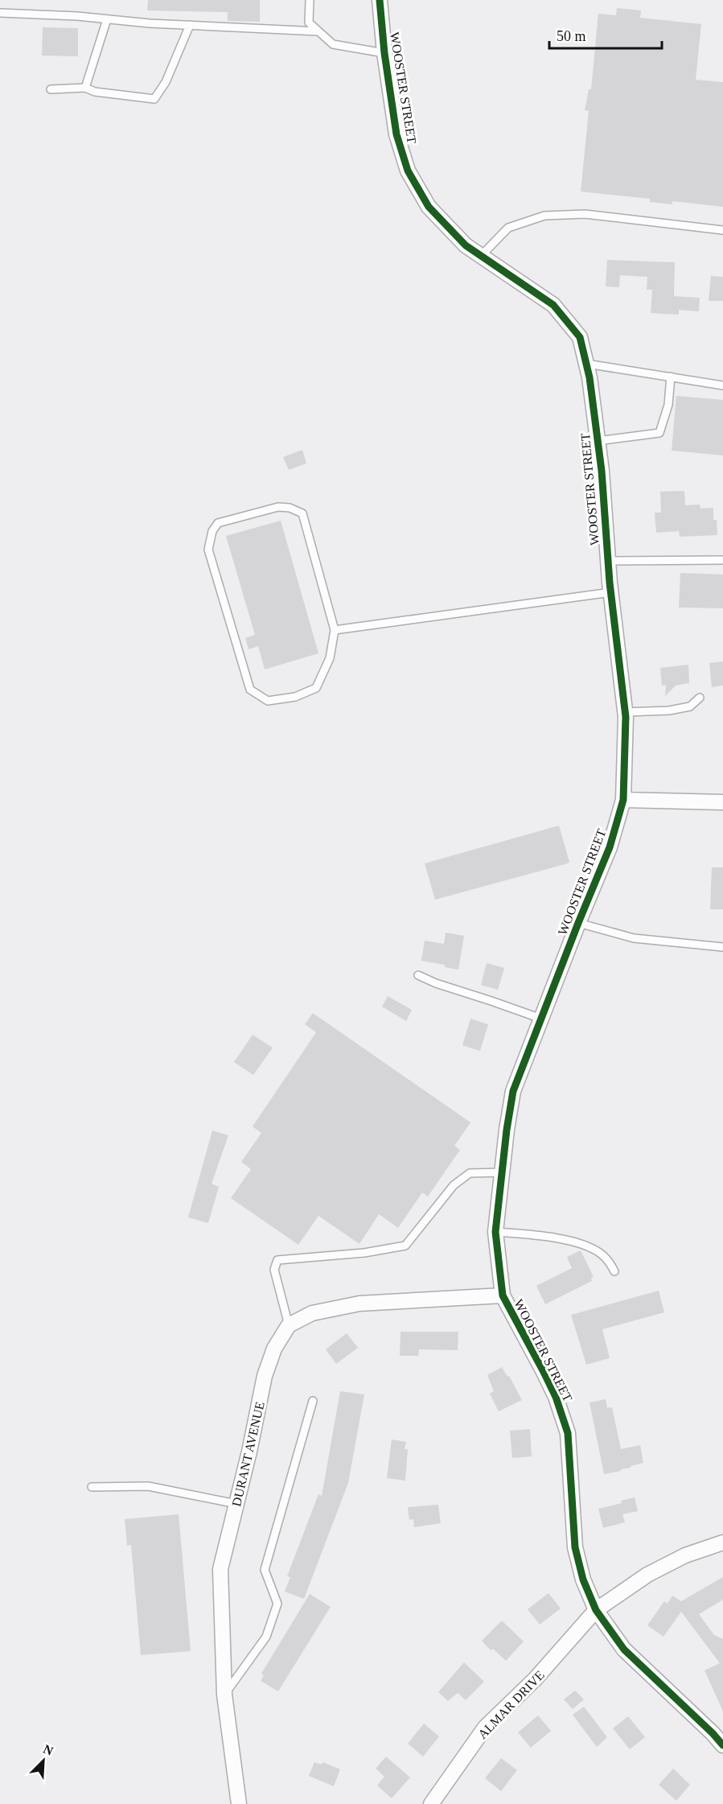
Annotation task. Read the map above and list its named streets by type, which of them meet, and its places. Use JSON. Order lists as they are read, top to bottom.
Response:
{
  "streets": {
    "street": ["WOOSTER STREET", "DURANT AVENUE", "ALMAR DRIVE"]
  },
  "crossings": [
    ["WOOSTER STREET", "ALMAR DRIVE"]
  ],
  "scale_bar": "50 m",
  "north": "top right"
}
